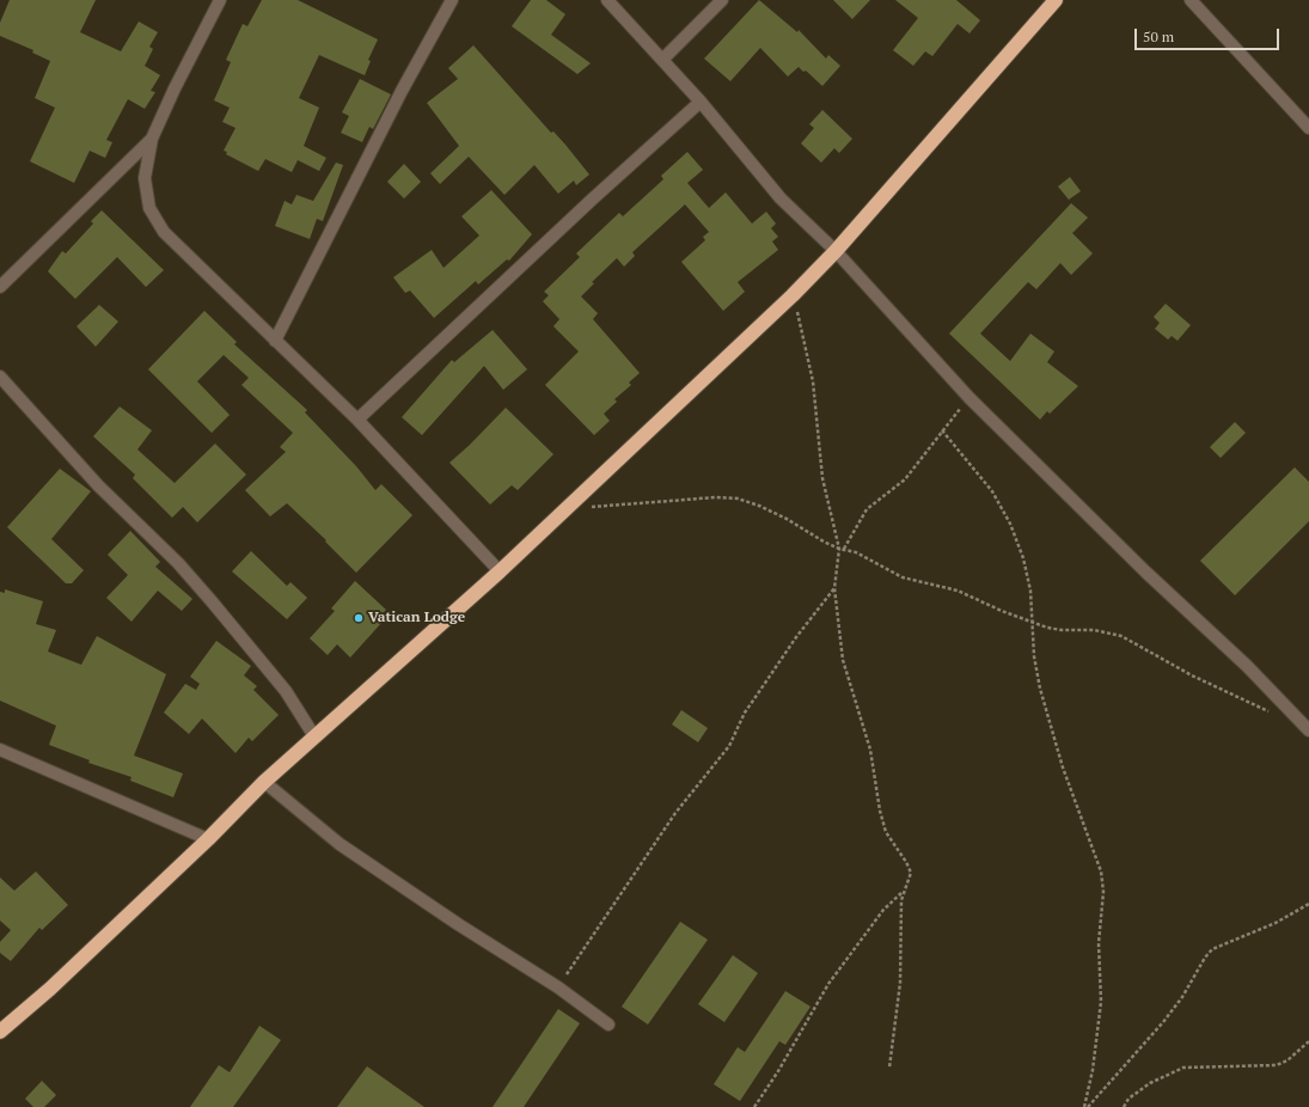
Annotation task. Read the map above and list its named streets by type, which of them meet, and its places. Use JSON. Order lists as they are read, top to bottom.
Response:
{
  "places": ["Vatican Lodge"],
  "scale_bar": "50 m"
}
